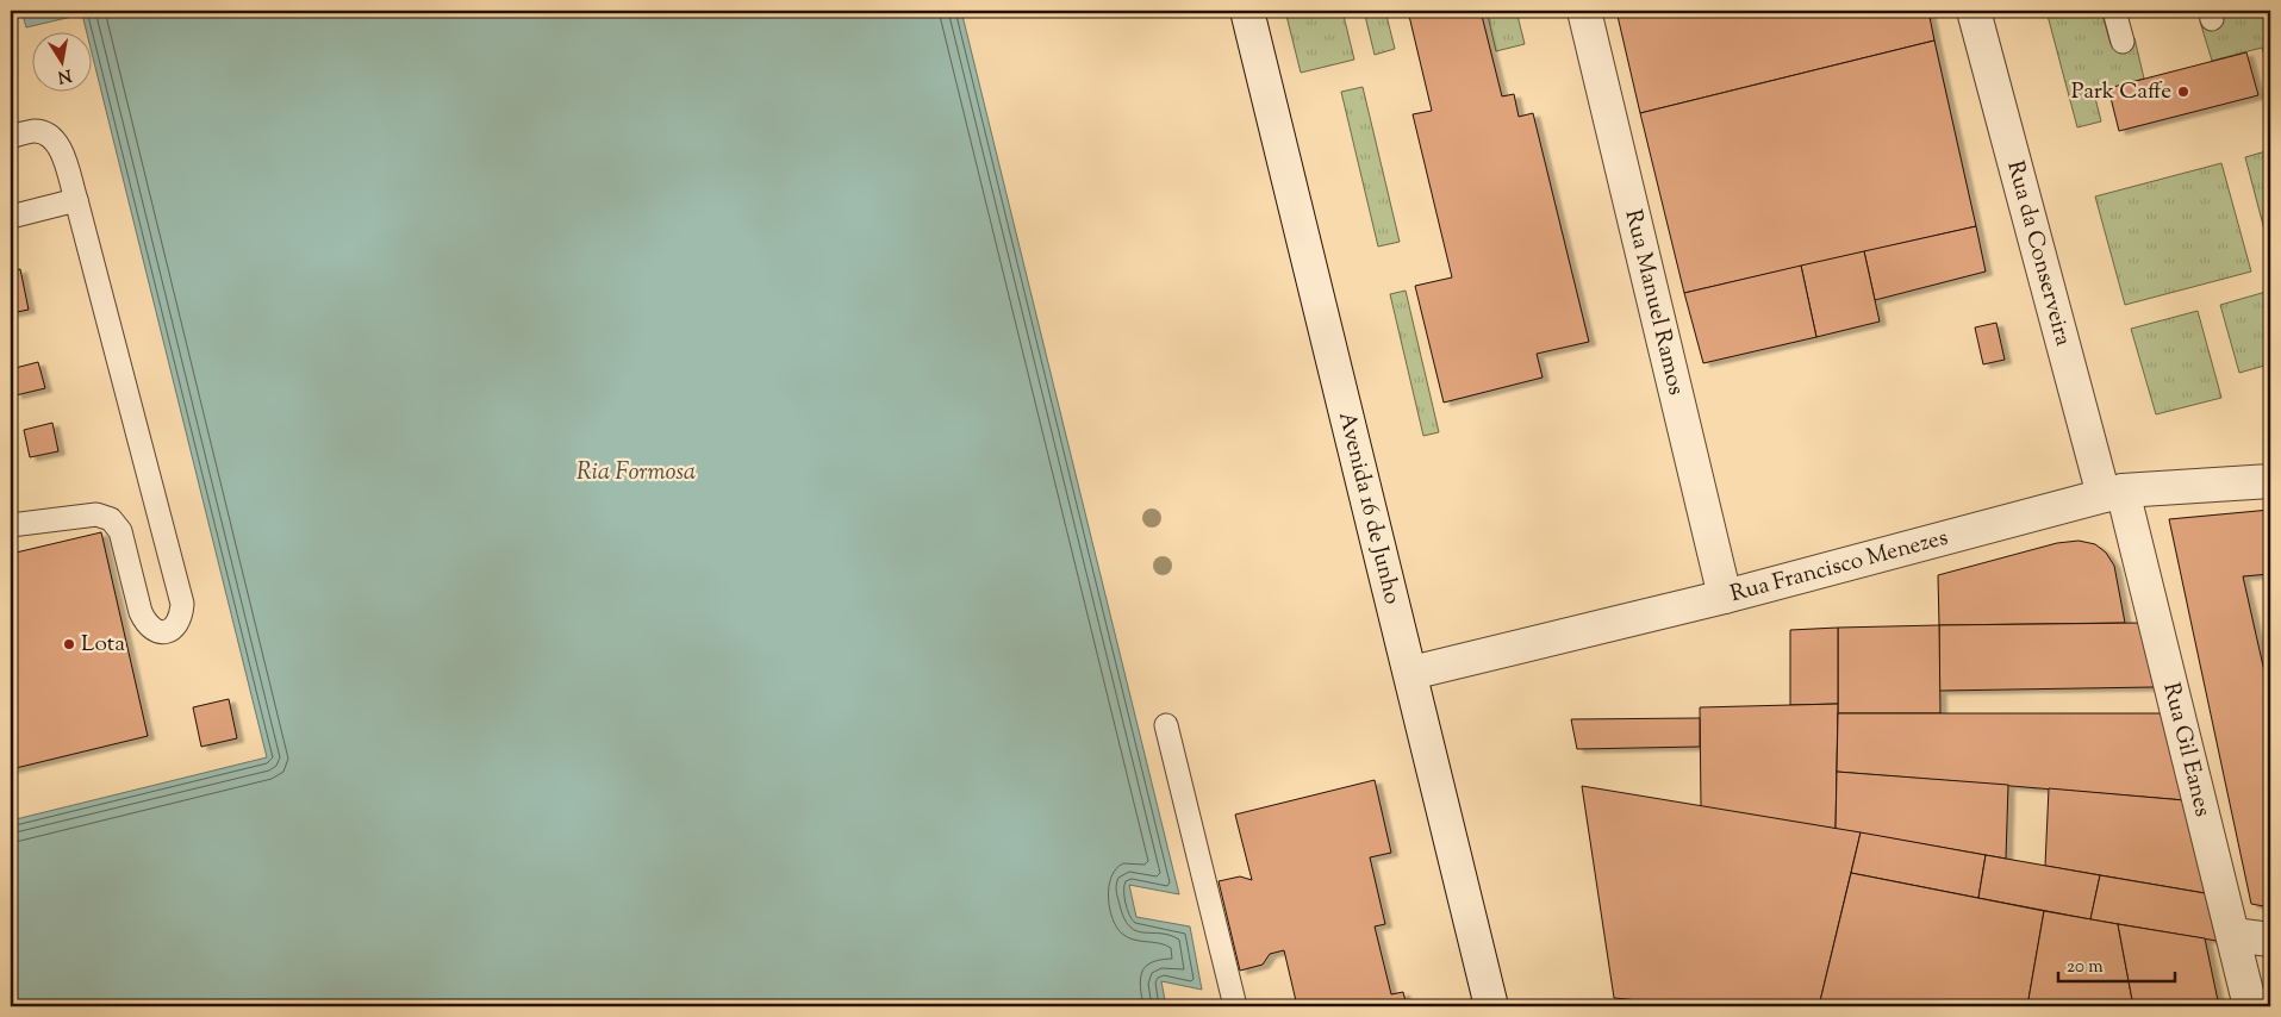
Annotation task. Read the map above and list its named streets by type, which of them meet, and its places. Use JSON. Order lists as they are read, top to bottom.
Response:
{
  "streets": {
    "street": [
      "Rua da Conserveira",
      "Rua Manuel Ramos",
      "Avenida 16 de Junho",
      "Rua Francisco Menezes",
      "Rua Gil Eanes"
    ]
  },
  "crossings": [
    ["Rua da Conserveira", "Rua Francisco Menezes"],
    ["Rua da Conserveira", "Rua Gil Eanes"],
    ["Rua Manuel Ramos", "Rua Francisco Menezes"],
    ["Avenida 16 de Junho", "Rua Francisco Menezes"],
    ["Rua Francisco Menezes", "Rua Gil Eanes"]
  ],
  "water": ["Ria Formosa"],
  "places": ["Park Caffe", "Lota"],
  "scale_bar": "20 m",
  "north": "bottom"
}
